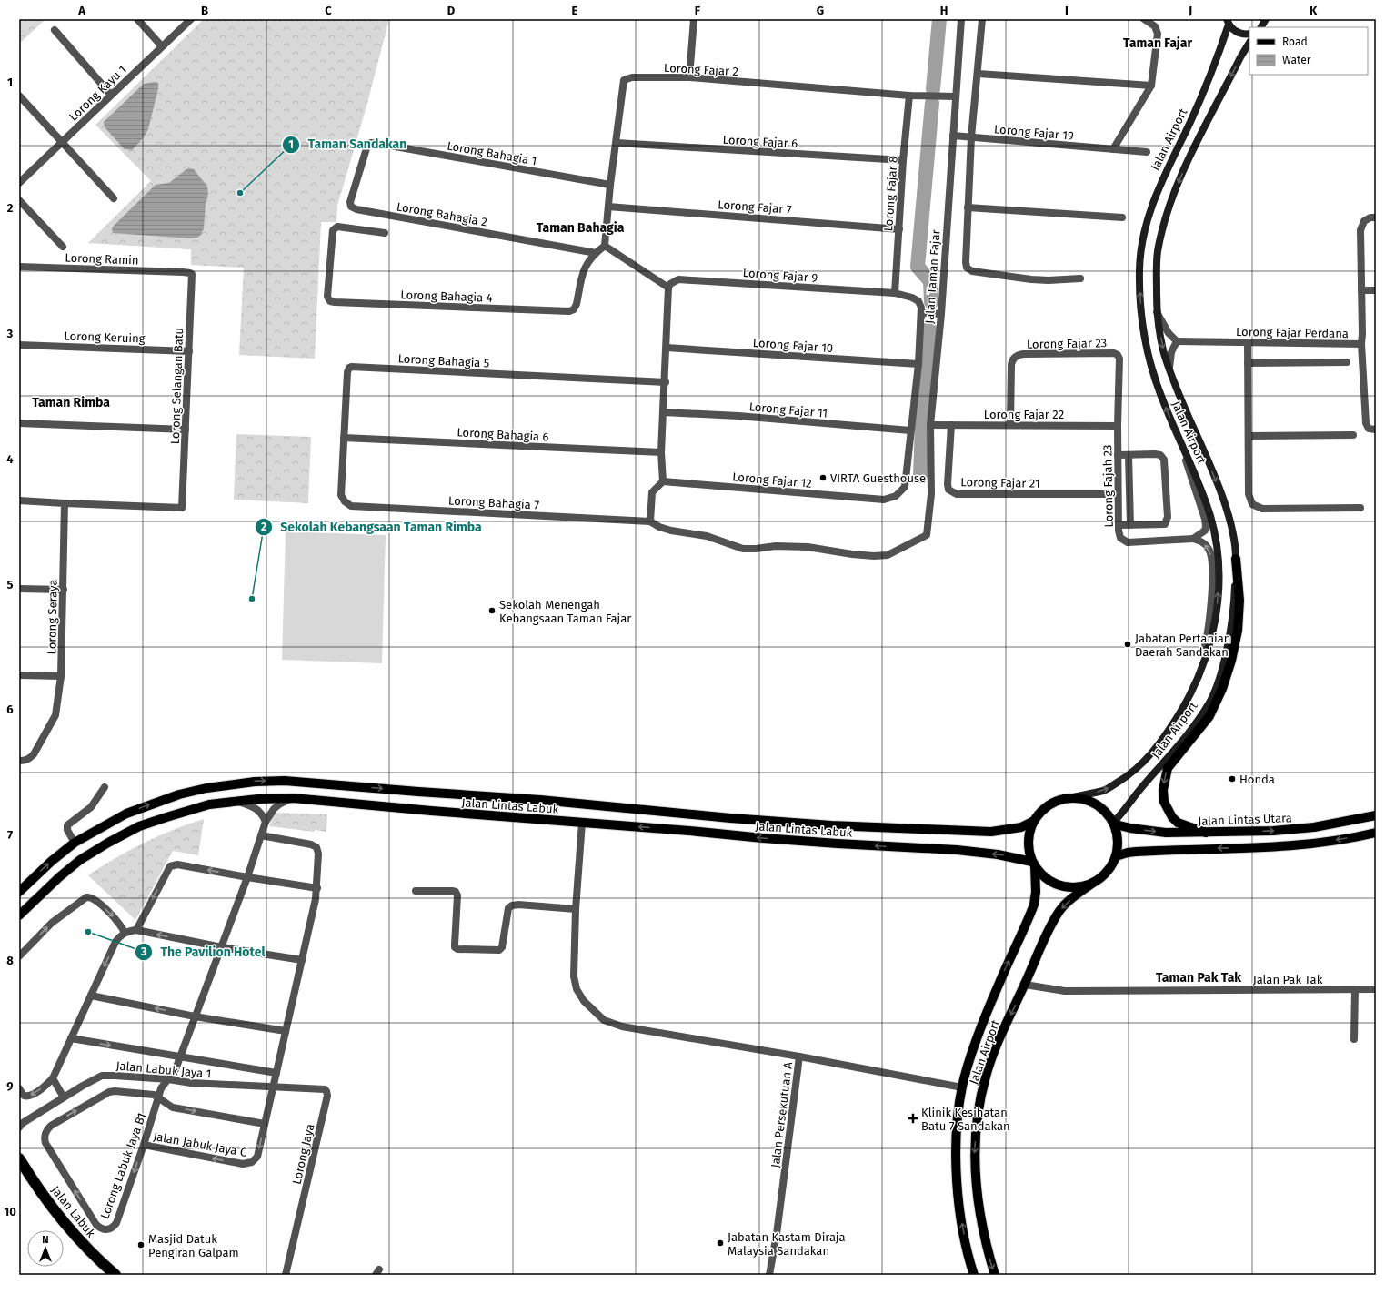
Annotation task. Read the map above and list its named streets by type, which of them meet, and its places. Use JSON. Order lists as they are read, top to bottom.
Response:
{
  "streets": {
    "highway": ["Jalan Labuk"],
    "main road": ["Jalan Airport", "Jalan Lintas Labuk", "Jalan Lintas Utara"],
    "street": [
      "Lorong Fajar 2",
      "Lorong Kayu 1",
      "Lorong Fajar 19",
      "Lorong Fajar 6",
      "Lorong Bahagia 1",
      "Lorong Fajar 8",
      "Lorong Fajar 7",
      "Lorong Bahagia 2",
      "Lorong Ramin",
      "Lorong Fajar 9",
      "Jalan Taman Fajar",
      "Lorong Bahagia 4",
      "Lorong Fajar Perdana",
      "Lorong Keruing",
      "Lorong Fajar 23",
      "Lorong Fajar 10",
      "Lorong Bahagia 5",
      "Lorong Selangan Batu",
      "Lorong Fajar 11",
      "Lorong Fajar 22",
      "Lorong Bahagia 6",
      "Lorong Fajar 12",
      "Lorong Fajar 21",
      "Lorong Fajah 23",
      "Lorong Bahagia 7",
      "Lorong Seraya",
      "Jalan Pak Tak",
      "Jalan Labuk Jaya 1",
      "Jalan Persekutuan A",
      "Jalan Jabuk Jaya C",
      "Lorong Jaya",
      "Lorong Labuk Jaya B1"
    ]
  },
  "crossings": [
    ["Lorong Fajar 2", "Lorong Fajar 6"],
    ["Lorong Fajar 2", "Lorong Bahagia 1"],
    ["Lorong Fajar 2", "Lorong Fajar 8"],
    ["Lorong Fajar 2", "Lorong Fajar 7"],
    ["Lorong Fajar 2", "Jalan Taman Fajar"],
    ["Lorong Fajar 19", "Jalan Taman Fajar"],
    ["Jalan Airport", "Jalan Lintas Labuk"],
    ["Jalan Airport", "Jalan Lintas Utara"],
    ["Jalan Airport", "Jalan Pak Tak"],
    ["Jalan Airport", "Jalan Persekutuan A"],
    ["Lorong Fajar 6", "Lorong Fajar 8"],
    ["Lorong Bahagia 1", "Lorong Bahagia 2"],
    ["Lorong Fajar 8", "Lorong Fajar 7"],
    ["Lorong Fajar 8", "Lorong Fajar 9"],
    ["Lorong Bahagia 2", "Lorong Bahagia 4"],
    ["Lorong Ramin", "Lorong Selangan Batu"],
    ["Jalan Taman Fajar", "Lorong Fajar 22"],
    ["Jalan Taman Fajar", "Lorong Bahagia 7"],
    ["Lorong Keruing", "Lorong Selangan Batu"],
    ["Lorong Fajar 23", "Lorong Fajar 22"],
    ["Lorong Fajar 23", "Lorong Fajah 23"],
    ["Lorong Fajar 10", "Lorong Fajar 12"],
    ["Lorong Bahagia 5", "Lorong Bahagia 6"],
    ["Lorong Bahagia 5", "Lorong Bahagia 7"],
    ["Lorong Selangan Batu", "Lorong Seraya"],
    ["Lorong Fajar 11", "Lorong Fajar 12"],
    ["Lorong Fajar 22", "Lorong Fajar 21"],
    ["Lorong Fajar 22", "Lorong Fajah 23"],
    ["Lorong Fajar 21", "Lorong Fajah 23"],
    ["Jalan Lintas Labuk", "Jalan Lintas Utara"],
    ["Jalan Lintas Labuk", "Lorong Labuk Jaya B1"],
    ["Jalan Labuk Jaya 1", "Lorong Jaya"],
    ["Jalan Labuk Jaya 1", "Lorong Labuk Jaya B1"],
    ["Jalan Jabuk Jaya C", "Lorong Labuk Jaya B1"]
  ],
  "districts": [
    "Taman Fajar",
    "Taman Bahagia",
    "Taman Rimba",
    "Taman Pak Tak"
  ],
  "places": {
    "other": [
      "Taman Sandakan",
      "VIRTA Guesthouse",
      "Sekolah Kebangsaan Taman Rimba",
      "Sekolah Menengah Kebangsaan Taman Fajar",
      "Jabatan Pertanian Daerah Sandakan",
      "Honda",
      "The Pavilion Hotel",
      "Jabatan Kastam Diraja Malaysia Sandakan",
      "Masjid Datuk Pengiran Galpam"
    ],
    "health": ["Klinik Kesihatan Batu 7 Sandakan"]
  },
  "legend": ["Road", "Water"],
  "north": "top",
  "grid": {
    "columns": [
      "A",
      "B",
      "C",
      "D",
      "E",
      "F",
      "G",
      "H",
      "I",
      "J",
      "K"
    ],
    "rows": [
      "1",
      "2",
      "3",
      "4",
      "5",
      "6",
      "7",
      "8",
      "9",
      "10"
    ]
  }
}
